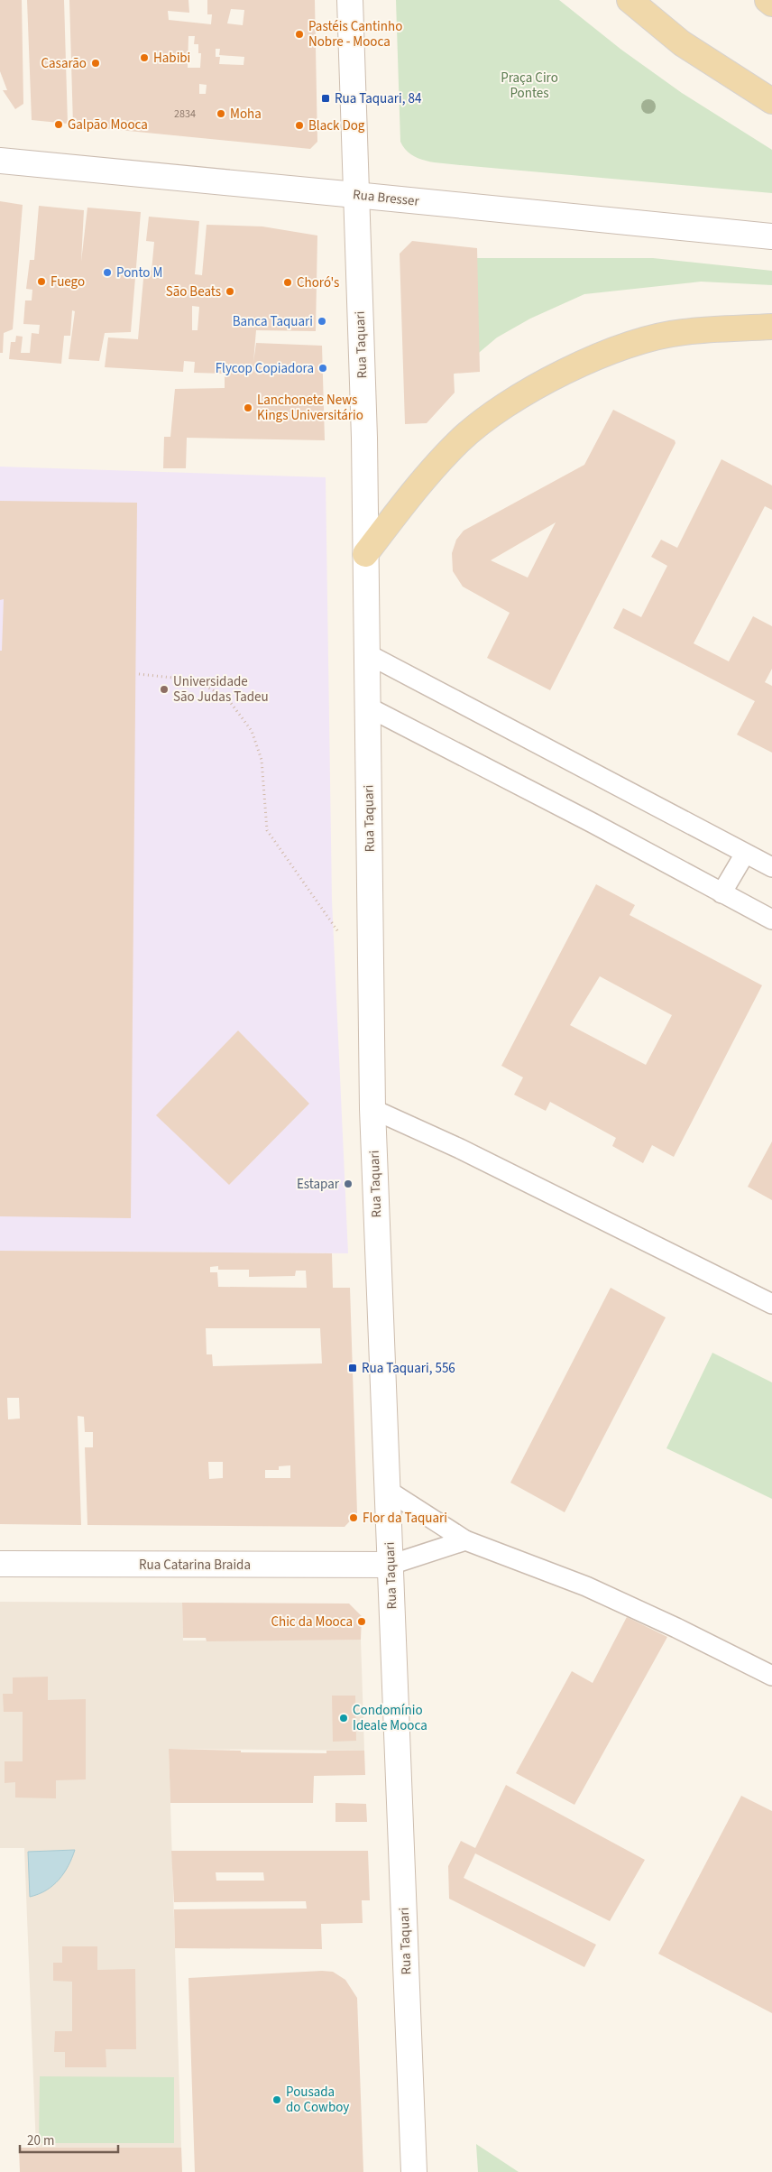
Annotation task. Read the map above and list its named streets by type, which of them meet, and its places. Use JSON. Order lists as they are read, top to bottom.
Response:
{
  "streets": {
    "main road": ["Rua Bresser", "Rua Taquari", "Rua Catarina Braida"]
  },
  "crossings": [
    ["Rua Bresser", "Rua Taquari"],
    ["Rua Taquari", "Rua Catarina Braida"]
  ],
  "parks": ["Praça Ciro Pontes"],
  "places": {
    "other": [
      "Pastéis Cantinho Nobre - Mooca",
      "Habibi",
      "Casarão",
      "Moha",
      "Galpão Mooca",
      "Black Dog",
      "Ponto M",
      "Fuego",
      "Choró's",
      "São Beats",
      "Banca Taquari",
      "Flycop Copiadora",
      "Lanchonete News Kings Universitário",
      "Universidade São Judas Tadeu",
      "Estapar",
      "Flor da Taquari",
      "Chic da Mooca",
      "Condomínio Ideale Mooca",
      "Pousada do Cowboy"
    ],
    "transit": ["Rua Taquari, 84", "Rua Taquari, 556"]
  },
  "house_numbers": ["2834"],
  "scale_bar": "20 m"
}
